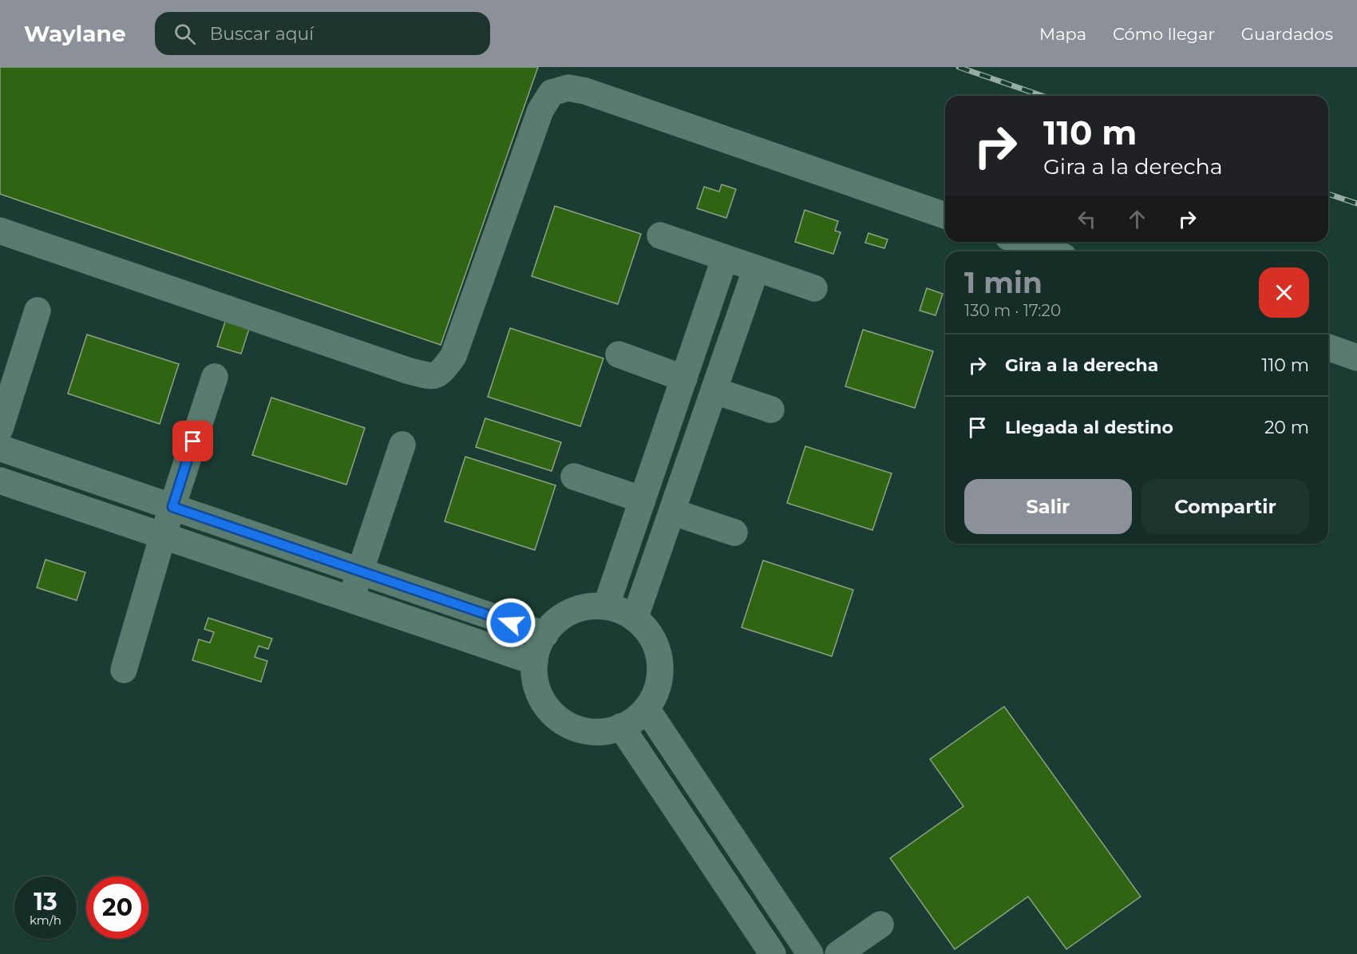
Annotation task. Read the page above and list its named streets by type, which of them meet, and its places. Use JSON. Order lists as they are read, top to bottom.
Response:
{
  "page": {
    "header": "Waylane",
    "search": "Buscar aquí",
    "nav": ["Mapa", "Cómo llegar", "Guardados"],
    "turn": ["110 m", "Gira a la derecha"],
    "heading": ["1 min", "130 m · 17:20"],
    "list": [
      {
        "name": "Gira a la derecha",
        "value": "110 m"
      },
      {
        "name": "Llegada al destino",
        "value": "20 m"
      }
    ],
    "buttons": ["Salir", "Compartir"],
    "speed": "13 km/h",
    "limit": "20"
  }
}
